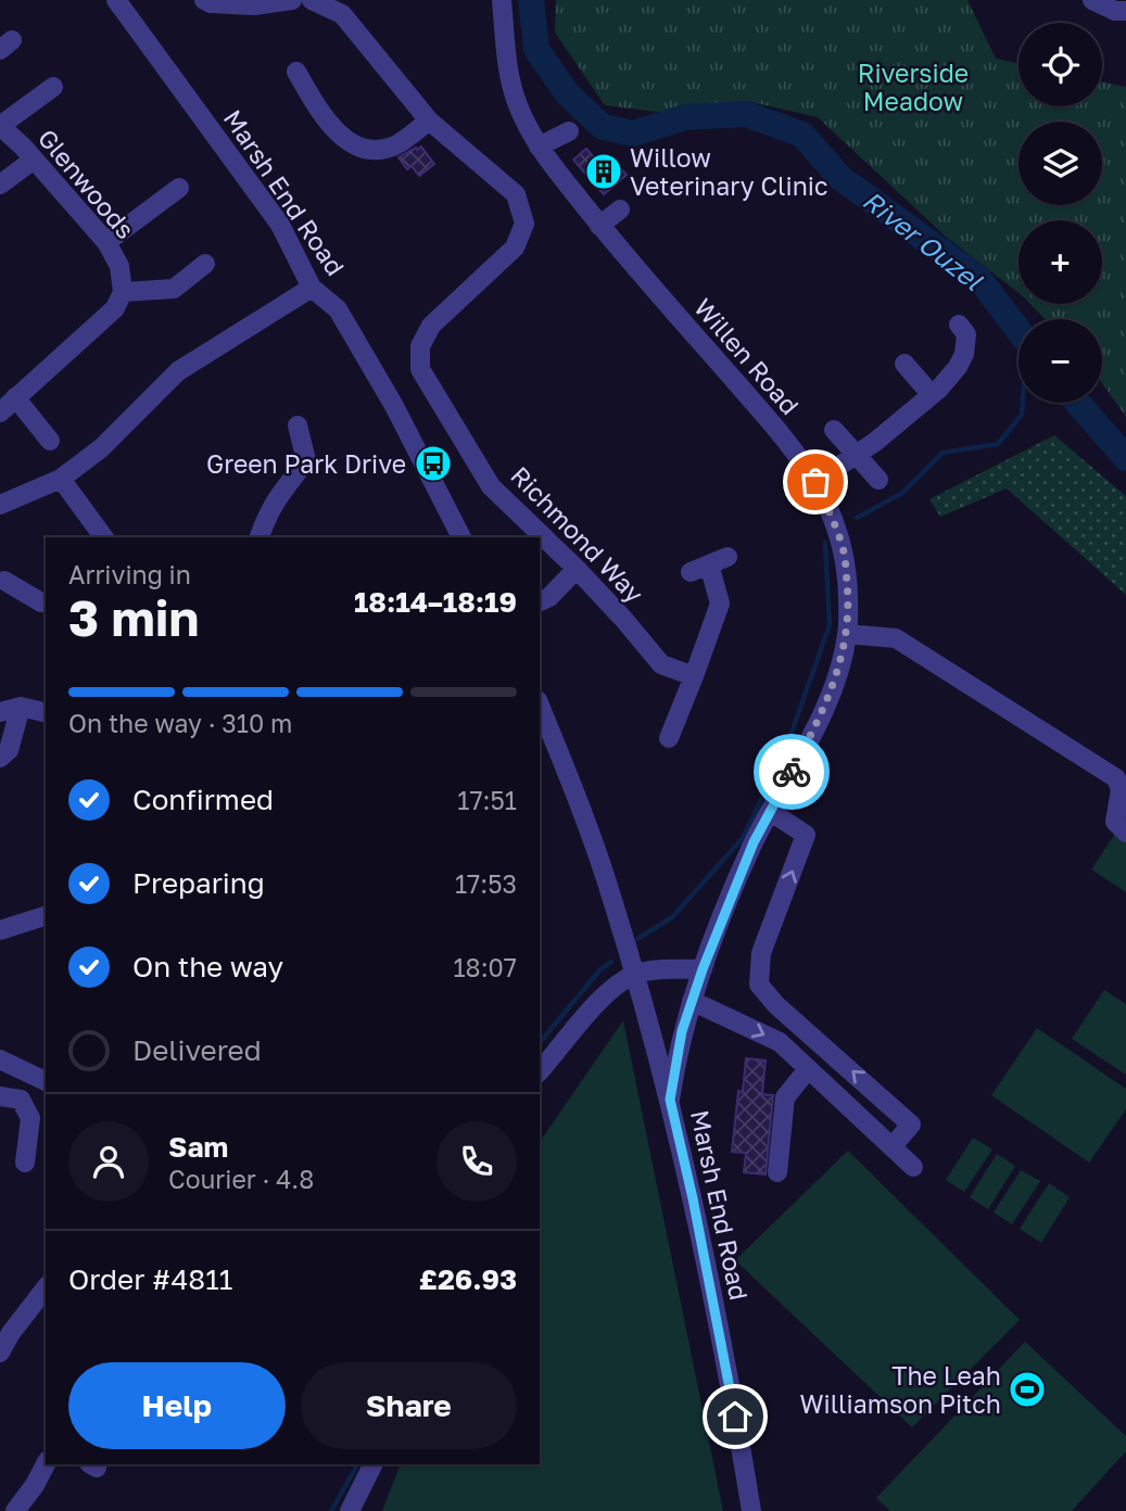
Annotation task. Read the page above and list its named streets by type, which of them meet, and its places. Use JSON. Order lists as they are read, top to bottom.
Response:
{
  "streets": {
    "street": [
      "Glenwoods",
      "Marsh End Road",
      "Willen Road",
      "Richmond Way"
    ]
  },
  "crossings": [
    ["Marsh End Road", "Willen Road"]
  ],
  "water": ["River Ouzel"],
  "parks": ["Riverside Meadow"],
  "places": {
    "building": ["Willow Veterinary Clinic"],
    "bus stop": ["Green Park Drive"],
    "sports": ["The Leah Williamson Pitch"]
  },
  "page": {
    "map_buttons": ["+", "−"],
    "heading": ["3 min", "Arriving in", "18:14–18:19"],
    "panel": [
      "Sam",
      "Courier · 4.8",
      "Order #4811",
      "£26.93"
    ],
    "bar": "On the way · 310 m",
    "list": [
      ["Confirmed", "17:51"],
      ["Preparing", "17:53"],
      ["On the way", "18:07"],
      "Delivered"
    ],
    "buttons": ["Help", "Share"]
  }
}
